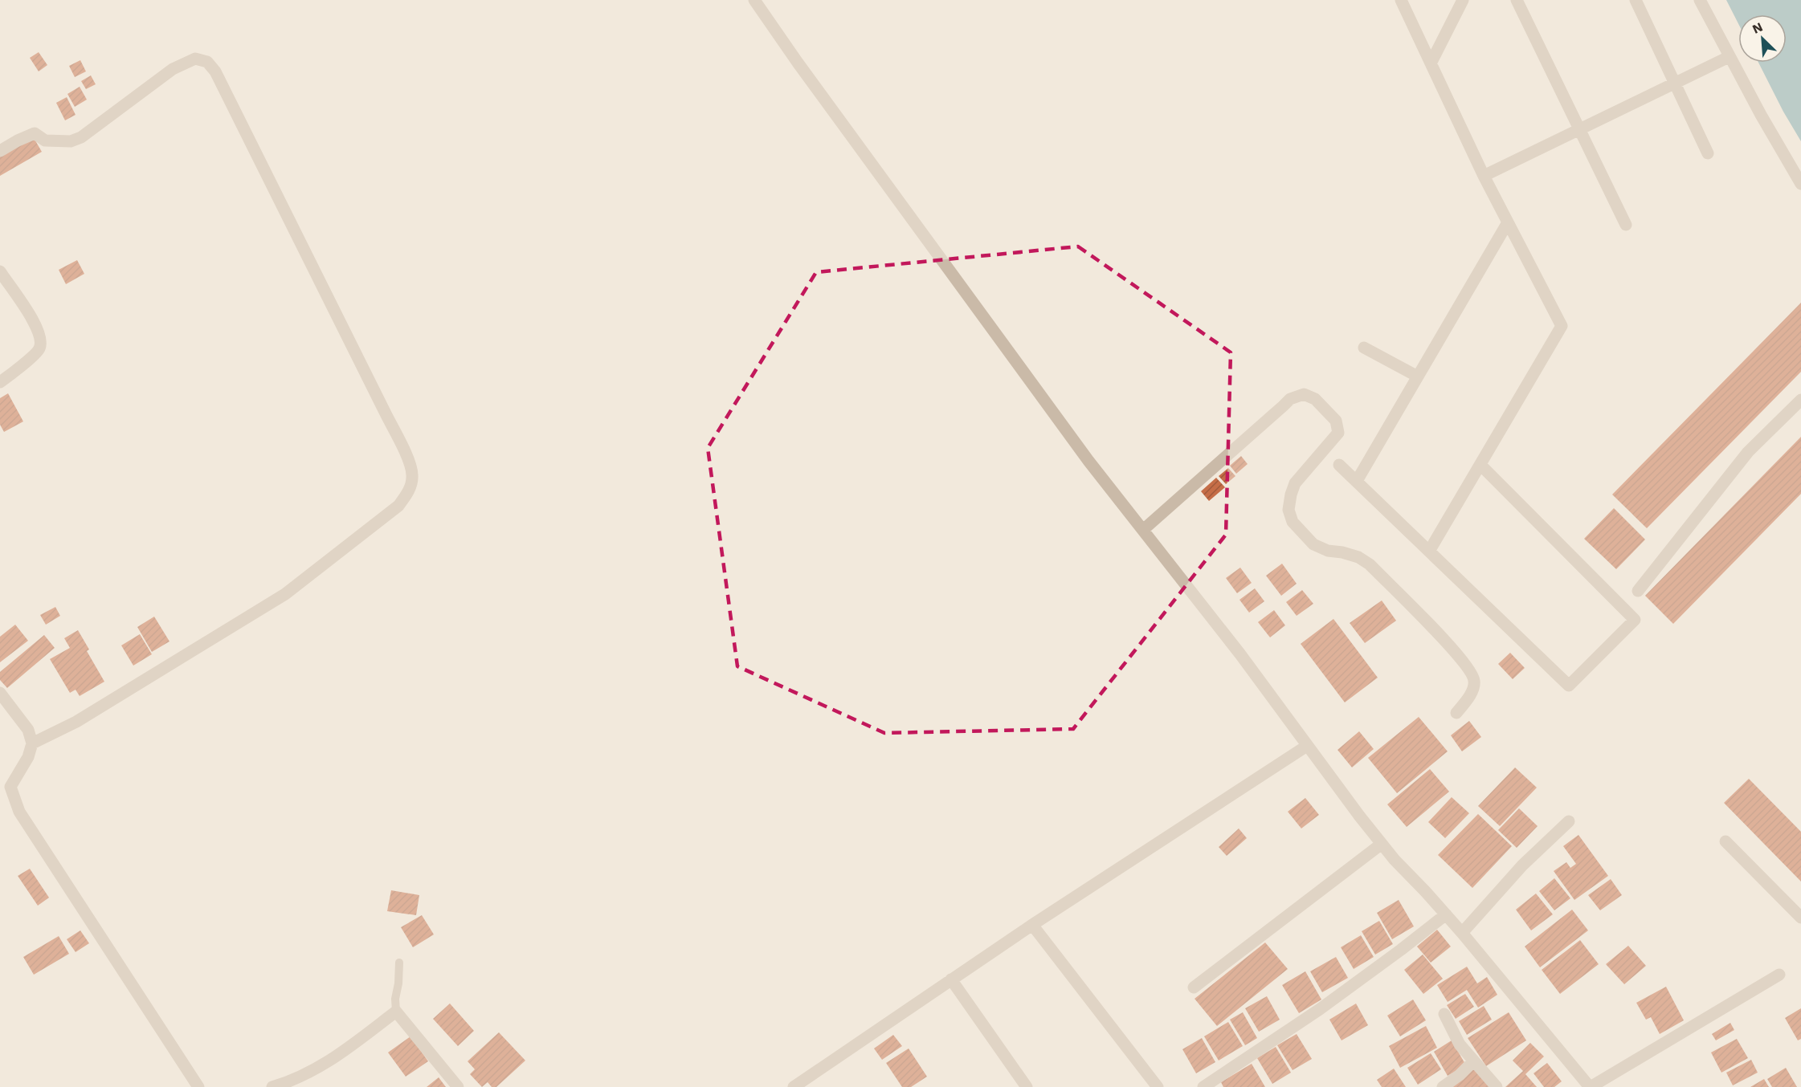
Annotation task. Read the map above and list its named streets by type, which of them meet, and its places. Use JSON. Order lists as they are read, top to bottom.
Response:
{
  "north": "top left"
}
